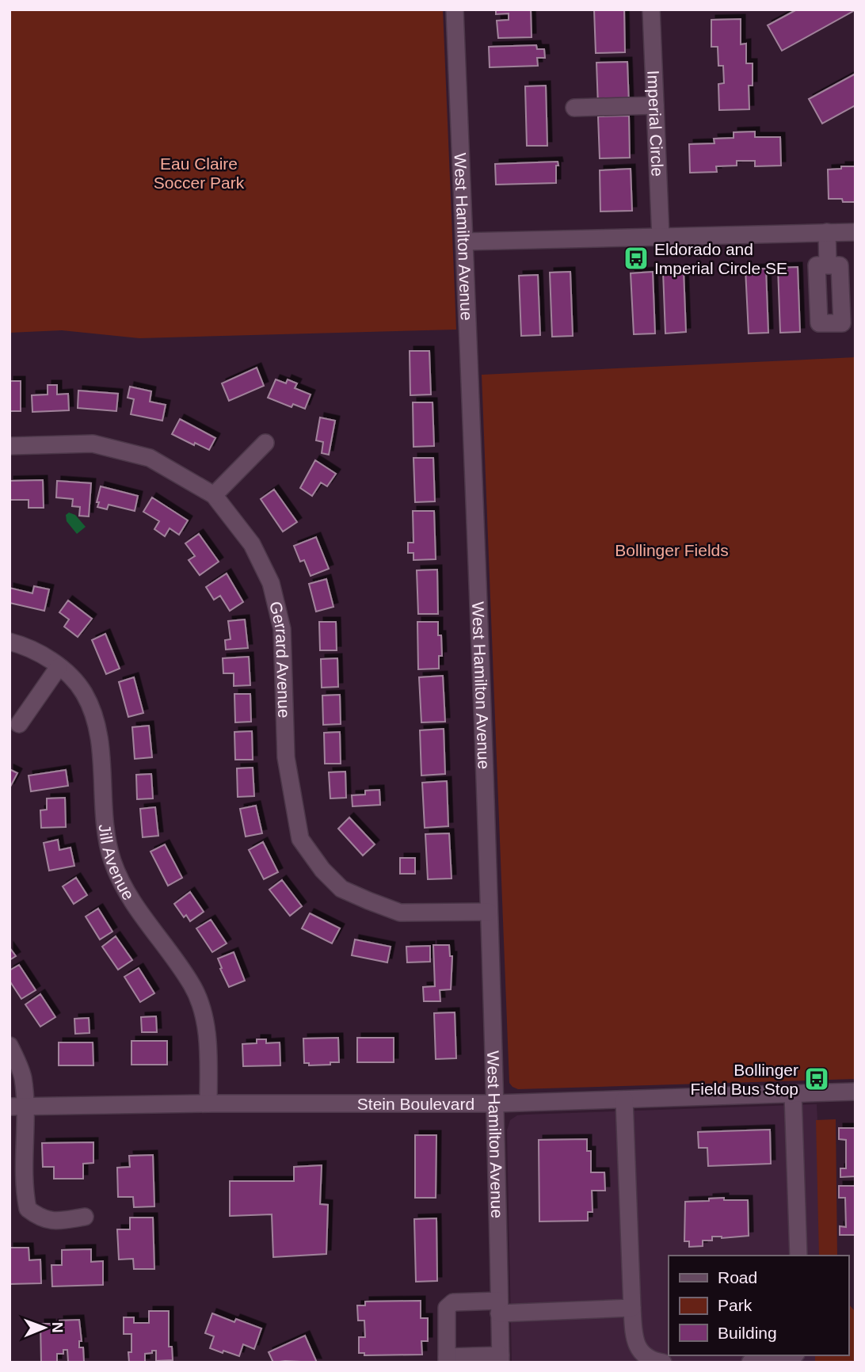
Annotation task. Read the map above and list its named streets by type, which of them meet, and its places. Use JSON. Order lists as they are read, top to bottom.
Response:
{
  "streets": {
    "street": [
      "Imperial Circle",
      "West Hamilton Avenue",
      "Gerrard Avenue",
      "Jill Avenue",
      "Stein Boulevard"
    ]
  },
  "crossings": [
    ["West Hamilton Avenue", "Gerrard Avenue"],
    ["West Hamilton Avenue", "Stein Boulevard"],
    ["Jill Avenue", "Stein Boulevard"]
  ],
  "parks": ["Eau Claire Soccer Park", "Bollinger Fields"],
  "places": {
    "bus stop": ["Eldorado and Imperial Circle SE", "Bollinger Field Bus Stop"]
  },
  "legend": ["Road", "Park", "Building"],
  "north": "right"
}
